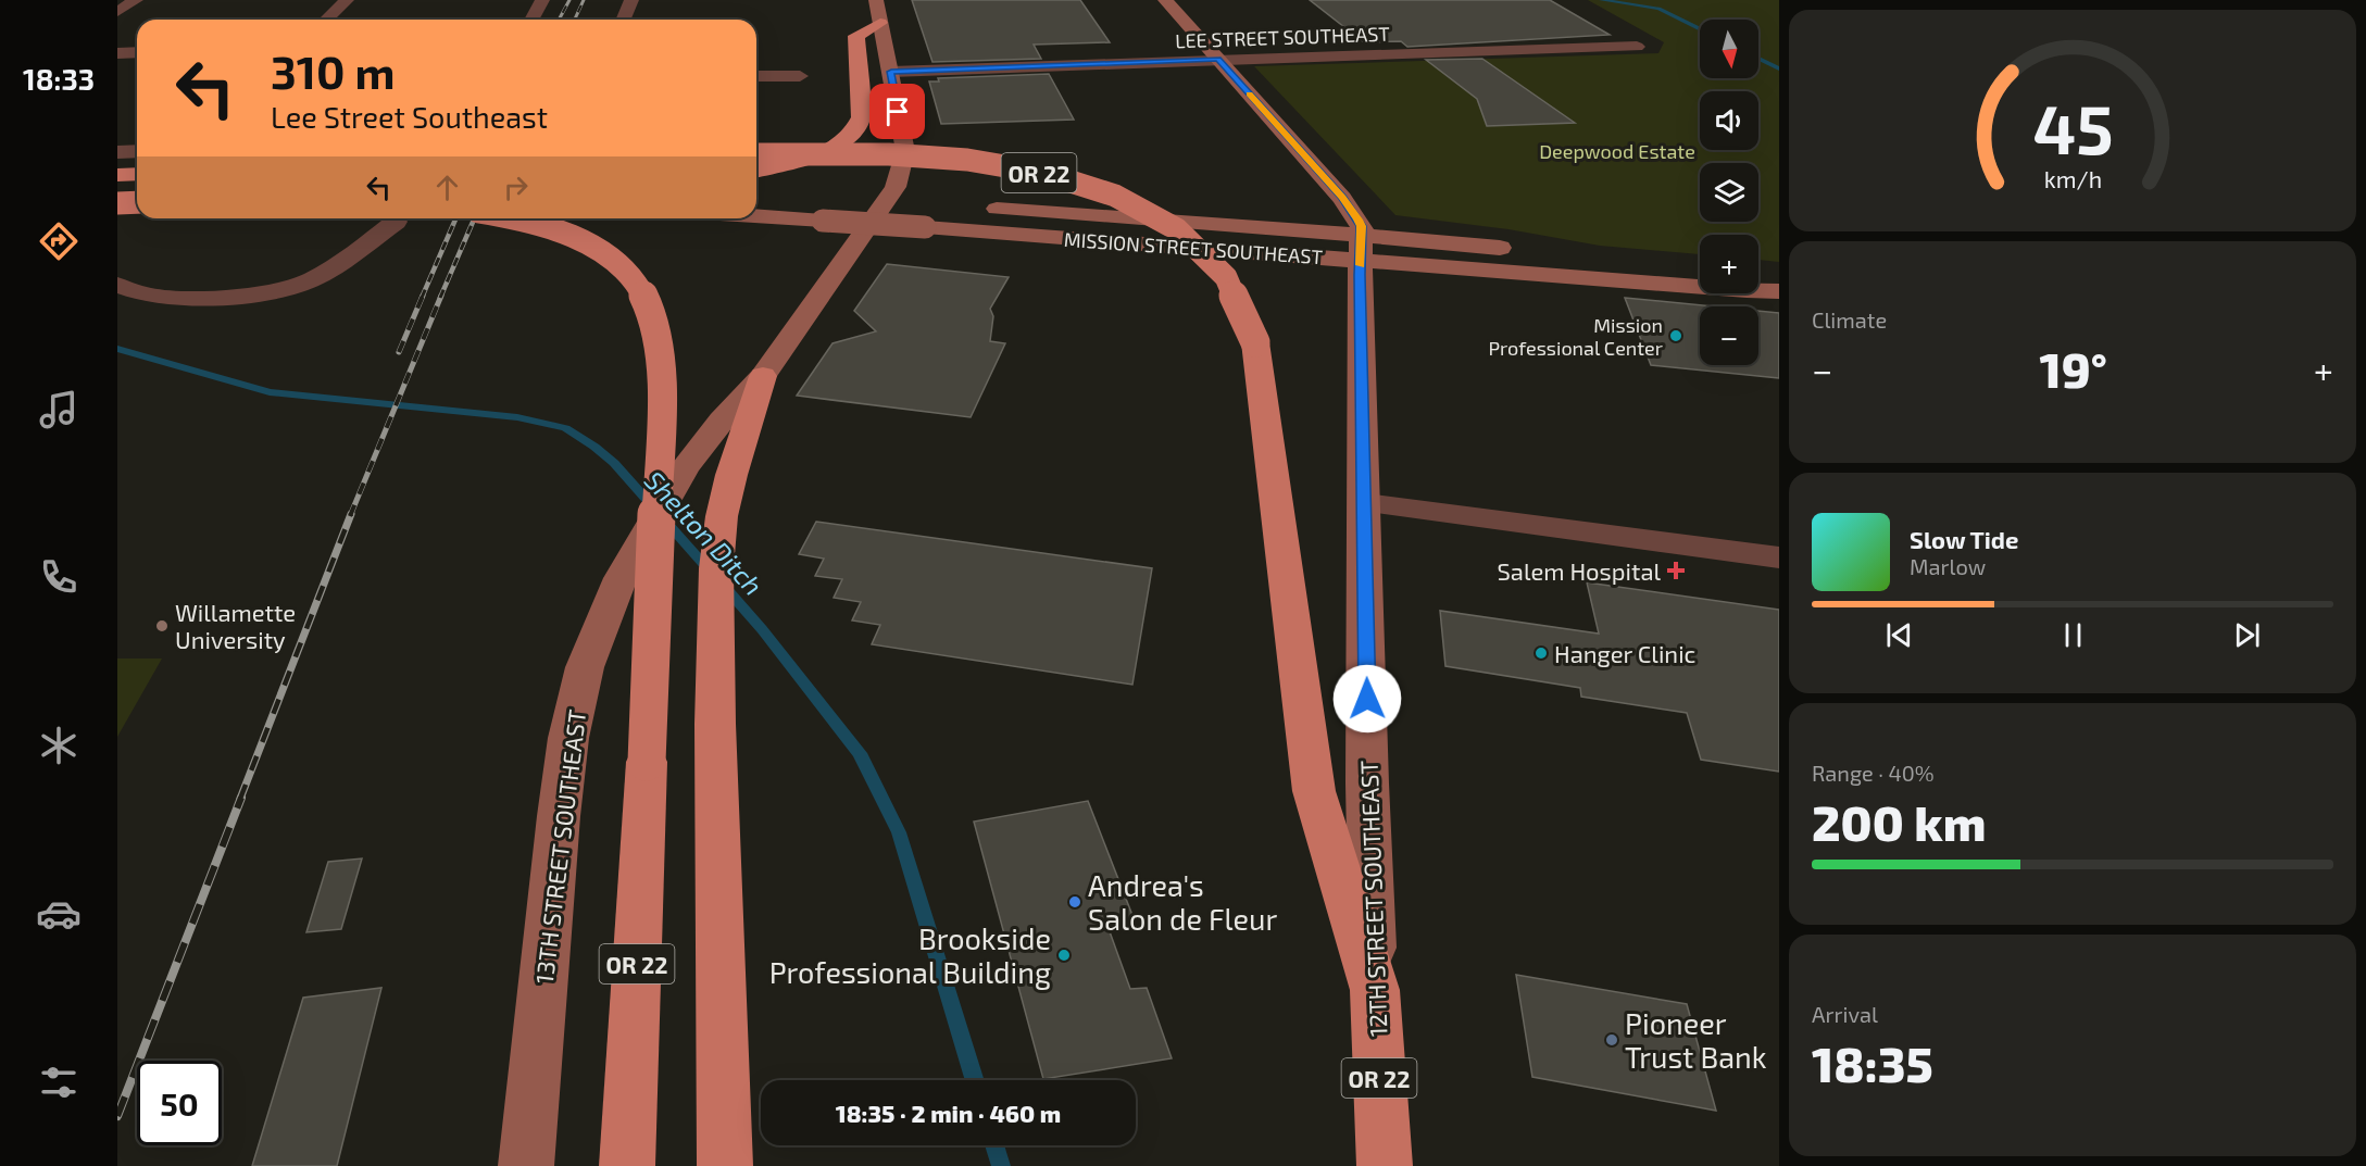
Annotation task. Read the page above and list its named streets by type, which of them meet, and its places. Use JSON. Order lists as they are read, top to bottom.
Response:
{
  "streets": {
    "highway": ["OR 22", "12TH STREET SOUTHEAST"],
    "main road": ["MISSION STREET SOUTHEAST", "13TH STREET SOUTHEAST"],
    "street": ["LEE STREET SOUTHEAST"]
  },
  "crossings": [
    ["LEE STREET SOUTHEAST", "13TH STREET SOUTHEAST"],
    ["LEE STREET SOUTHEAST", "12TH STREET SOUTHEAST"],
    ["OR 22", "12TH STREET SOUTHEAST"],
    ["MISSION STREET SOUTHEAST", "12TH STREET SOUTHEAST"]
  ],
  "water": ["Shelton Ditch"],
  "parks": ["Deepwood Estate"],
  "places": {
    "other": [
      "Mission Professional Center",
      "Willamette University",
      "Hanger Clinic",
      "Andrea's Salon de Fleur",
      "Brookside Professional Building",
      "Pioneer Trust Bank"
    ],
    "health": ["Salem Hospital"]
  },
  "north": "bottom",
  "page": {
    "tabs": "18:33",
    "map_buttons": ["+", "−"],
    "turn": ["310 m", "Lee Street Southeast"],
    "tile": [
      "Climate",
      ["Range · 40%", "200 km"],
      ["Arrival", "18:35"]
    ],
    "heat": ["−", "19°", "+"],
    "song": ["Slow Tide", "Marlow"],
    "limit": "50",
    "trip": "18:35 · 2 min · 460 m",
    "gauge": ["45", "km/h"]
  }
}
